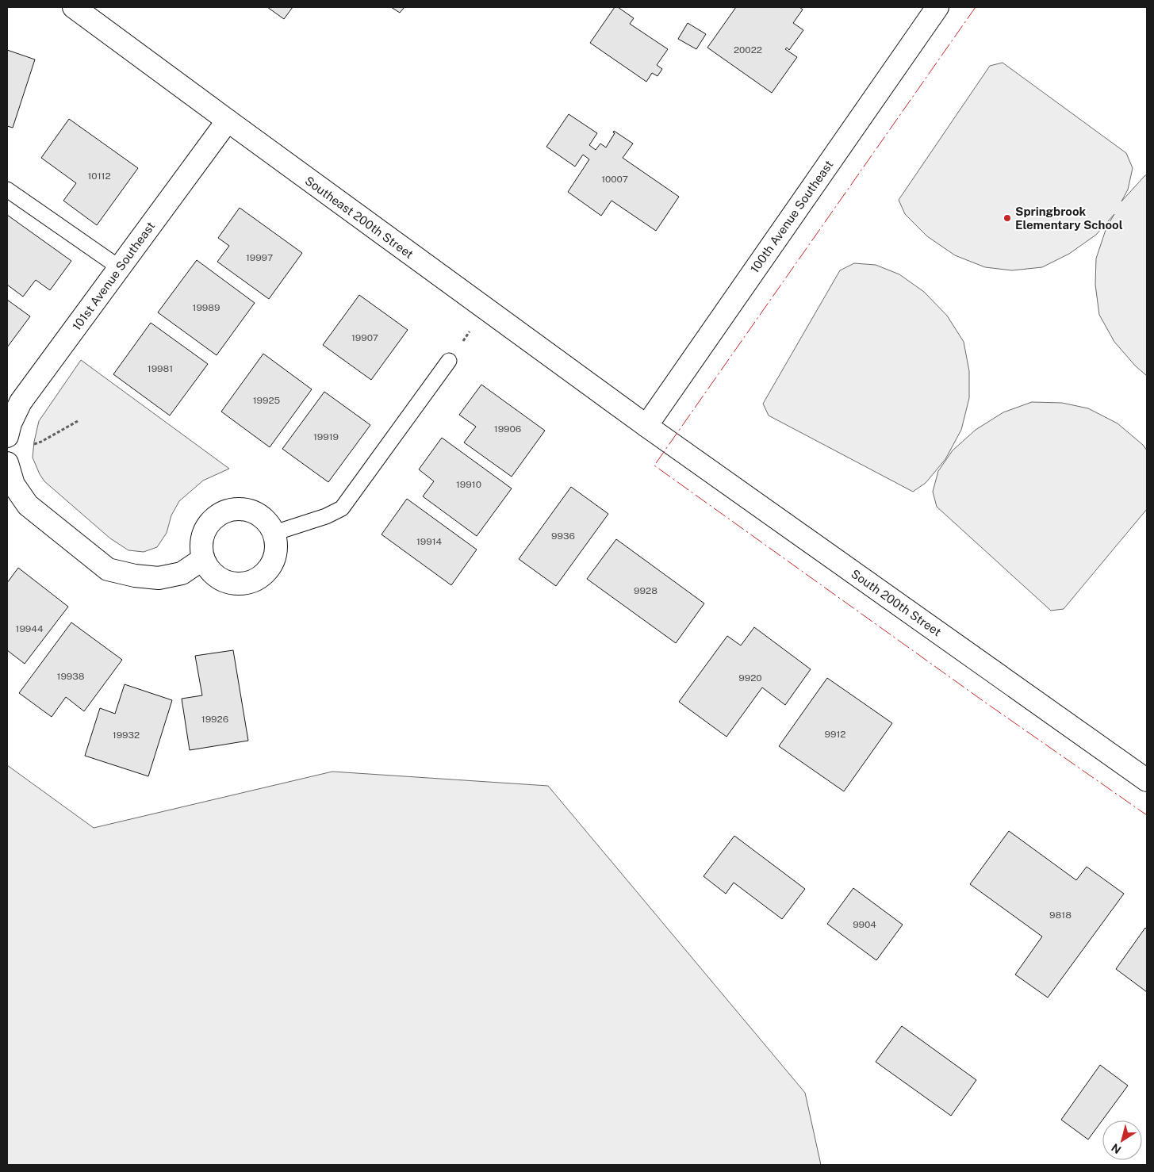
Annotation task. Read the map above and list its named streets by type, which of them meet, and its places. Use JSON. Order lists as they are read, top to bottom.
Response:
{
  "streets": {
    "street": [
      "100th Avenue Southeast",
      "Southeast 200th Street",
      "101st Avenue Southeast",
      "South 200th Street"
    ]
  },
  "crossings": [
    ["100th Avenue Southeast", "Southeast 200th Street"],
    ["100th Avenue Southeast", "South 200th Street"],
    ["Southeast 200th Street", "101st Avenue Southeast"],
    ["Southeast 200th Street", "South 200th Street"]
  ],
  "places": ["Springbrook Elementary School"],
  "house_numbers": [
    "20022",
    "10112",
    "10007",
    "19997",
    "19989",
    "19907",
    "19981",
    "19925",
    "19906",
    "19919",
    "19910",
    "9936",
    "19914",
    "9928",
    "19944",
    "19938",
    "9920",
    "19926",
    "9912",
    "19932",
    "9818",
    "9904"
  ],
  "north": "bottom left"
}
